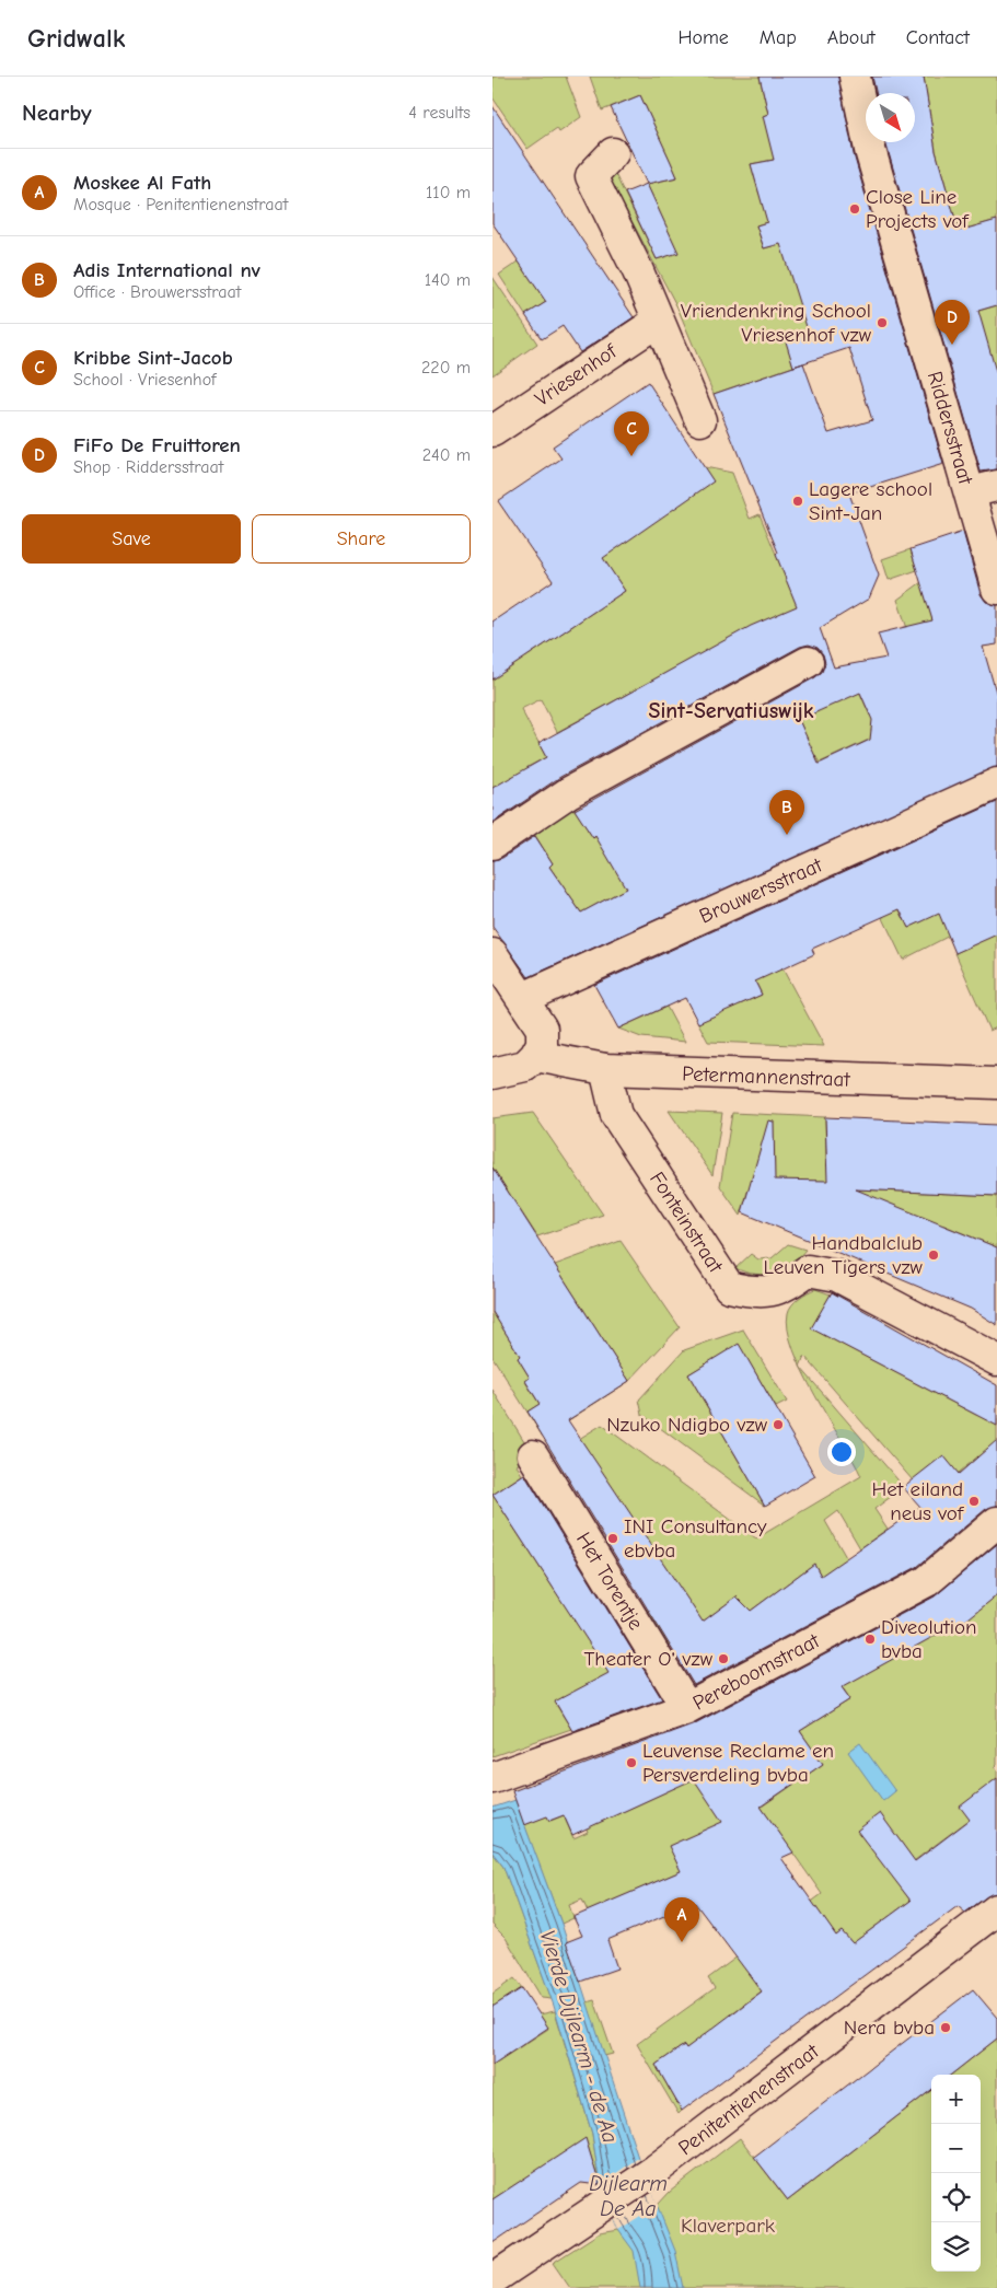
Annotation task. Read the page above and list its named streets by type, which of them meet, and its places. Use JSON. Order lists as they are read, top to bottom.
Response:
{
  "streets": {
    "street": [
      "Vriesenhof",
      "Riddersstraat",
      "Brouwersstraat",
      "Petermannenstraat",
      "Fonteinstraat",
      "Het Torentje",
      "Pereboomstraat",
      "Penitentienenstraat"
    ]
  },
  "crossings": [
    ["Petermannenstraat", "Fonteinstraat"],
    ["Het Torentje", "Pereboomstraat"]
  ],
  "districts": ["Sint-Servatiuswijk"],
  "water": ["Vierde Dijlearm - de Aa", "Dijlearm De Aa"],
  "parks": ["Klaverpark"],
  "places": [
    "Close Line Projects vof",
    "Vriendenkring School Vriesenhof vzw",
    "Lagere school Sint-Jan",
    "Handbalclub Leuven Tigers vzw",
    "Nzuko Ndigbo vzw",
    "Het eiland neus vof",
    "INI Consultancy ebvba",
    "Diveolution bvba",
    "Theater O' vzw",
    "Leuvense Reclame en Persverdeling bvba",
    "Nera bvba"
  ],
  "north": "bottom right",
  "page": {
    "header": "Gridwalk",
    "nav": [
      "Home",
      "Map",
      "About",
      "Contact"
    ],
    "heading": ["Nearby", "4 results"],
    "list": [
      {
        "mark": "A",
        "name": "Moskee Al Fath",
        "note": "Mosque · Penitentienenstraat",
        "value": "110 m"
      },
      {
        "mark": "B",
        "name": "Adis International nv",
        "note": "Office · Brouwersstraat",
        "value": "140 m"
      },
      {
        "mark": "C",
        "name": "Kribbe Sint-Jacob",
        "note": "School · Vriesenhof",
        "value": "220 m"
      },
      {
        "mark": "D",
        "name": "FiFo De Fruittoren",
        "note": "Shop · Riddersstraat",
        "value": "240 m"
      }
    ],
    "pins": [
      "D",
      "C",
      "B",
      "A"
    ],
    "buttons": ["Save", "Share"],
    "map_buttons": ["+", "−"]
  }
}
